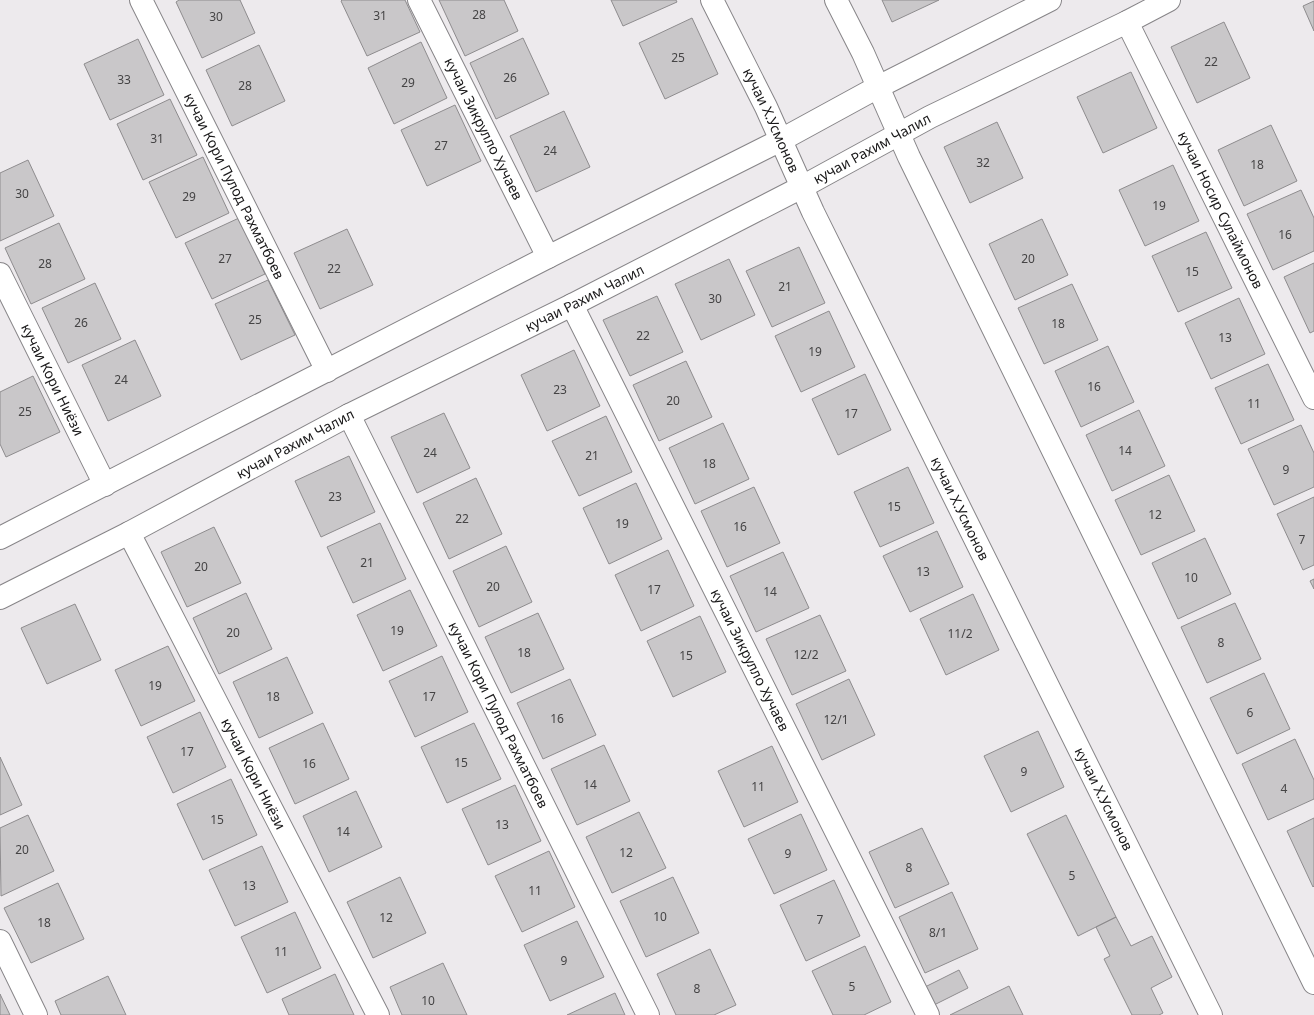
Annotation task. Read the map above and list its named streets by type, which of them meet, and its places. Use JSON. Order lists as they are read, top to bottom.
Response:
{
  "streets": {
    "street": [
      "кучаи Х.Усмонов",
      "кучаи Зикрулло Хучаев",
      "кучаи Рахим Чалил",
      "кучаи Кори Пулод Рахматбоев",
      "кучаи Носир Сулаймонов",
      "кучаи Кори Ниёзи"
    ]
  },
  "crossings": [
    ["кучаи Х.Усмонов", "кучаи Рахим Чалил"],
    ["кучаи Зикрулло Хучаев", "кучаи Рахим Чалил"],
    ["кучаи Рахим Чалил", "кучаи Кори Пулод Рахматбоев"],
    ["кучаи Рахим Чалил", "кучаи Носир Сулаймонов"],
    ["кучаи Рахим Чалил", "кучаи Кори Ниёзи"]
  ],
  "house_numbers": [
    "28",
    "31",
    "30",
    "25",
    "22",
    "26",
    "33",
    "29",
    "28",
    "31",
    "27",
    "24",
    "32",
    "18",
    "30",
    "29",
    "19",
    "16",
    "27",
    "20",
    "28",
    "22",
    "15",
    "21",
    "30",
    "25",
    "26",
    "18",
    "22",
    "13",
    "19",
    "24",
    "16",
    "23",
    "20",
    "11",
    "25",
    "17",
    "14",
    "24",
    "21",
    "18",
    "9",
    "23",
    "15",
    "12",
    "22",
    "19",
    "16",
    "7",
    "21",
    "20",
    "13",
    "10",
    "20",
    "17",
    "14",
    "19",
    "20",
    "11/2",
    "8",
    "18",
    "12/2",
    "15",
    "19",
    "18",
    "17",
    "6",
    "16",
    "12/1",
    "17",
    "15",
    "16",
    "9",
    "14",
    "11",
    "4",
    "15",
    "13",
    "14",
    "20",
    "12",
    "9",
    "8",
    "5",
    "13",
    "11",
    "10",
    "12",
    "7",
    "18",
    "8/1",
    "11",
    "9",
    "5",
    "8",
    "10"
  ]
}
